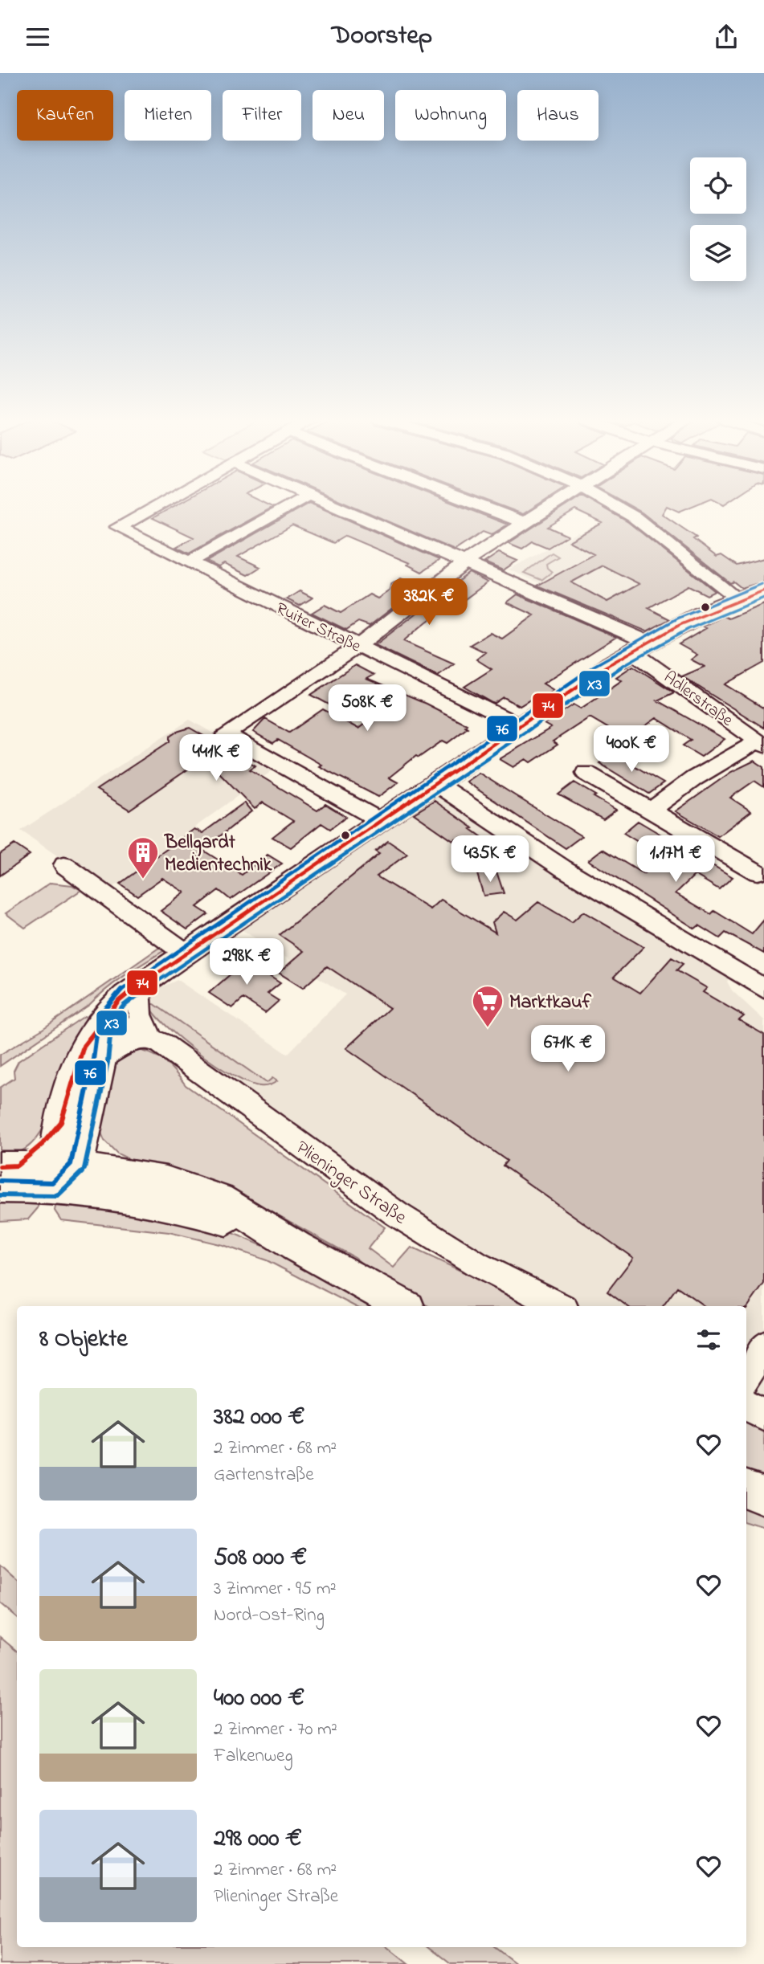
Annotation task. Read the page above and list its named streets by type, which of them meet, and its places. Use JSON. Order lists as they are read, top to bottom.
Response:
{
  "streets": {
    "street": ["Ruiter Straße", "Adlerstraße", "Plieninger Straße"]
  },
  "places": {
    "building": ["Bellgardt Medientechnik"],
    "supermarket": ["Marktkauf"]
  },
  "lines": ["transit line 76", "transit line 74", "transit line X3"],
  "page": {
    "header": "Doorstep",
    "chip": [
      "Kaufen",
      "Mieten",
      "Filter",
      "Neu",
      "Wohnung",
      "Haus"
    ],
    "price": [
      "382K €",
      "508K €",
      "400K €",
      "441K €",
      "435K €",
      "1.17M €",
      "298K €",
      "671K €"
    ],
    "heading": "8 Objekte",
    "list": [
      {
        "name": "382 000 €",
        "note": "2 Zimmer · 68 m² · Gartenstraße"
      },
      {
        "name": "508 000 €",
        "note": "3 Zimmer · 95 m² · Nord-Ost-Ring"
      },
      {
        "name": "400 000 €",
        "note": "2 Zimmer · 70 m² · Falkenweg"
      },
      {
        "name": "298 000 €",
        "note": "2 Zimmer · 68 m² · Plieninger Straße"
      }
    ]
  }
}
